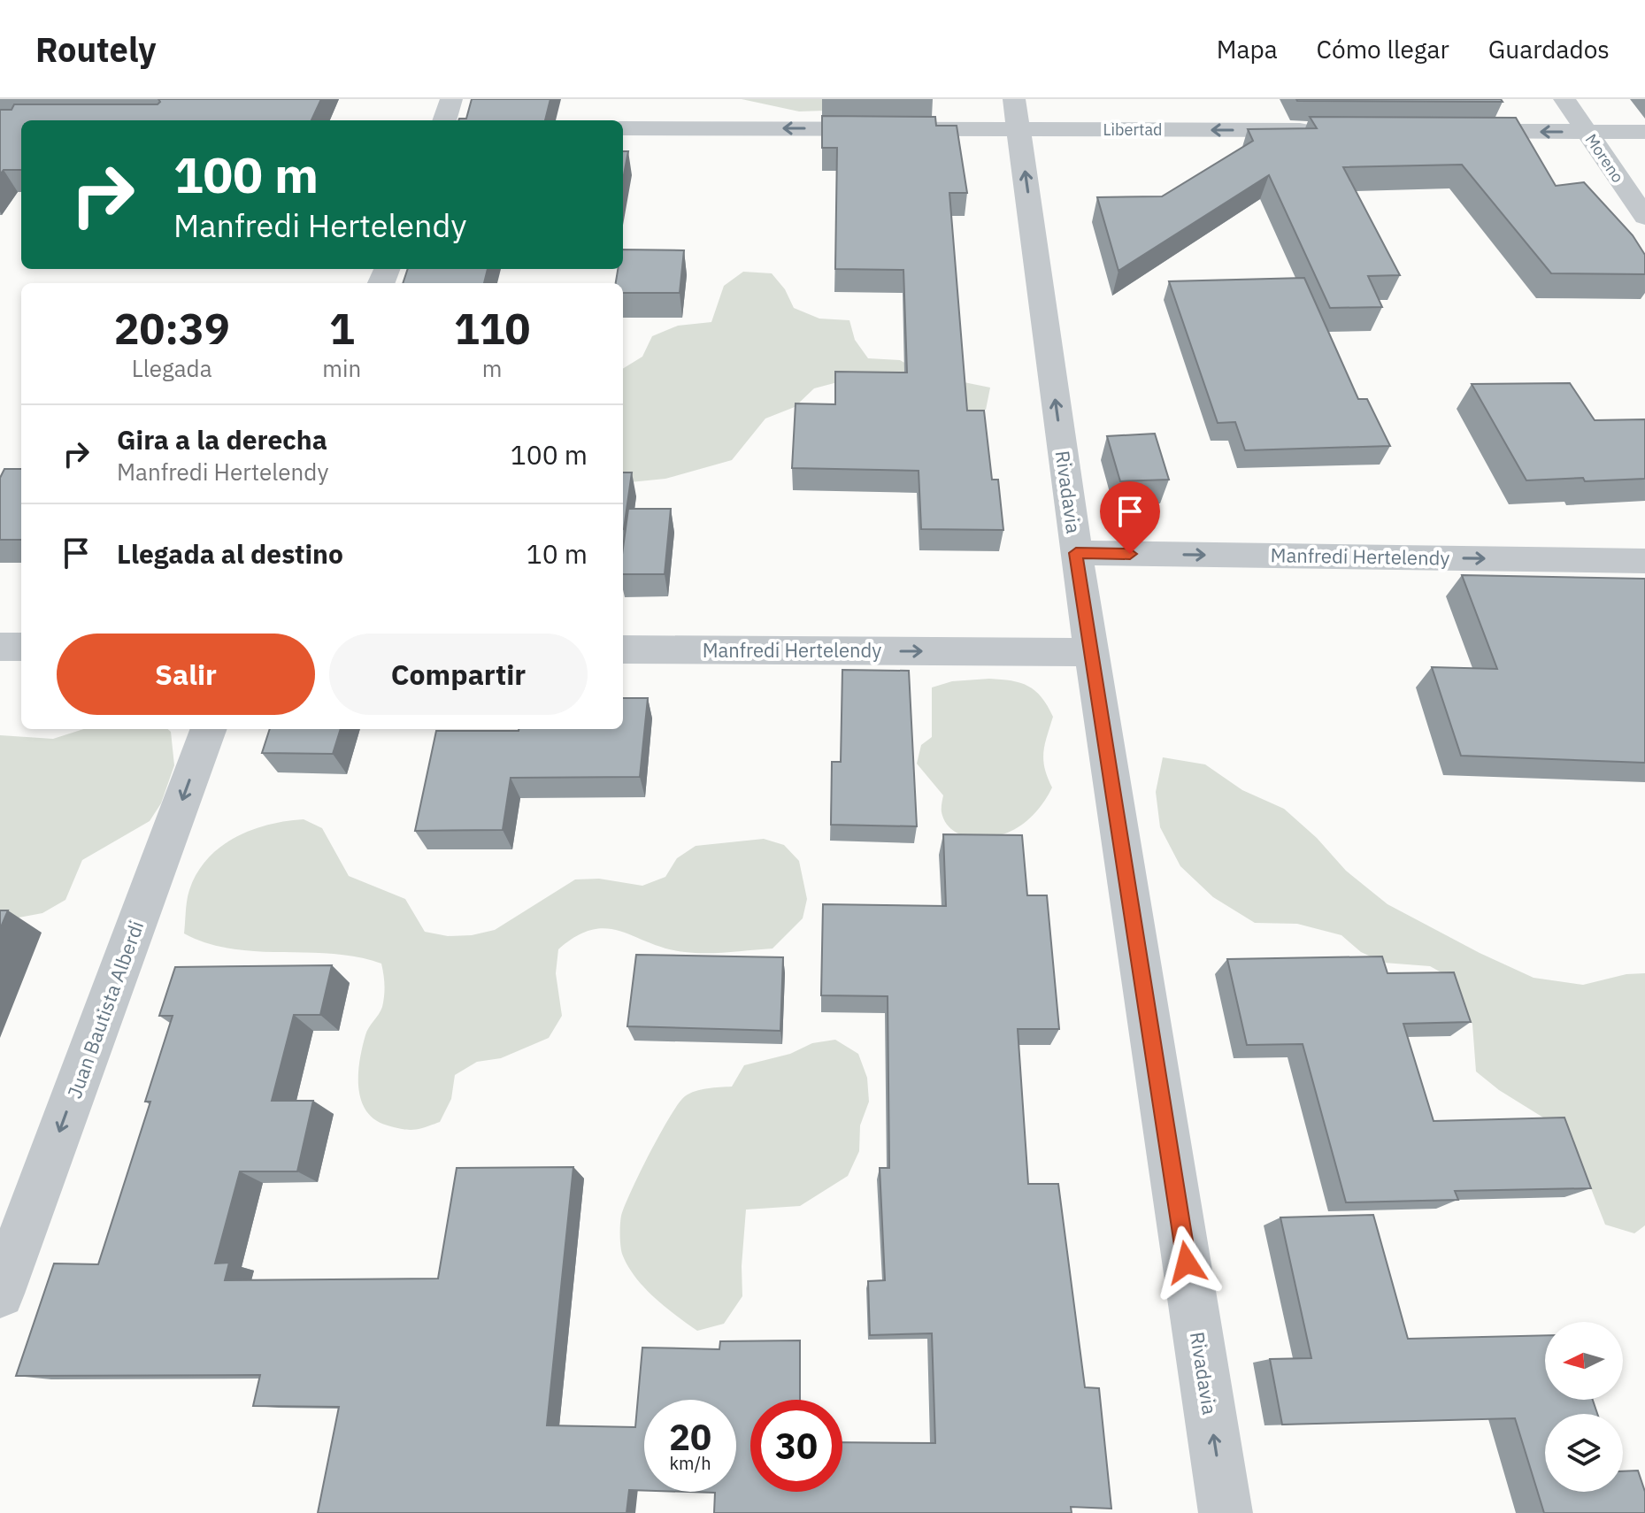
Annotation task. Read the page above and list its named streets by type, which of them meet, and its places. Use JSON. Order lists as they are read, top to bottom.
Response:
{
  "streets": {
    "street": [
      "Libertad",
      "Moreno",
      "Rivadavia",
      "Manfredi Hertelendy",
      "Juan Bautista Alberdi"
    ]
  },
  "crossings": [
    ["Libertad", "Rivadavia"],
    ["Rivadavia", "Manfredi Hertelendy"]
  ],
  "one_way": [
    "Libertad",
    "Rivadavia",
    "Manfredi Hertelendy",
    "Juan Bautista Alberdi"
  ],
  "north": "left",
  "page": {
    "header": "Routely",
    "nav": ["Mapa", "Cómo llegar", "Guardados"],
    "turn": ["100 m", "Manfredi Hertelendy"],
    "eta": [
      "20:39",
      "Llegada",
      "1",
      "min",
      "110",
      "m"
    ],
    "list": [
      {
        "name": "Gira a la derecha",
        "note": "Manfredi Hertelendy",
        "value": "100 m"
      },
      {
        "name": "Llegada al destino",
        "value": "10 m"
      }
    ],
    "buttons": ["Salir", "Compartir"],
    "speed": "20 km/h",
    "limit": "30"
  }
}
